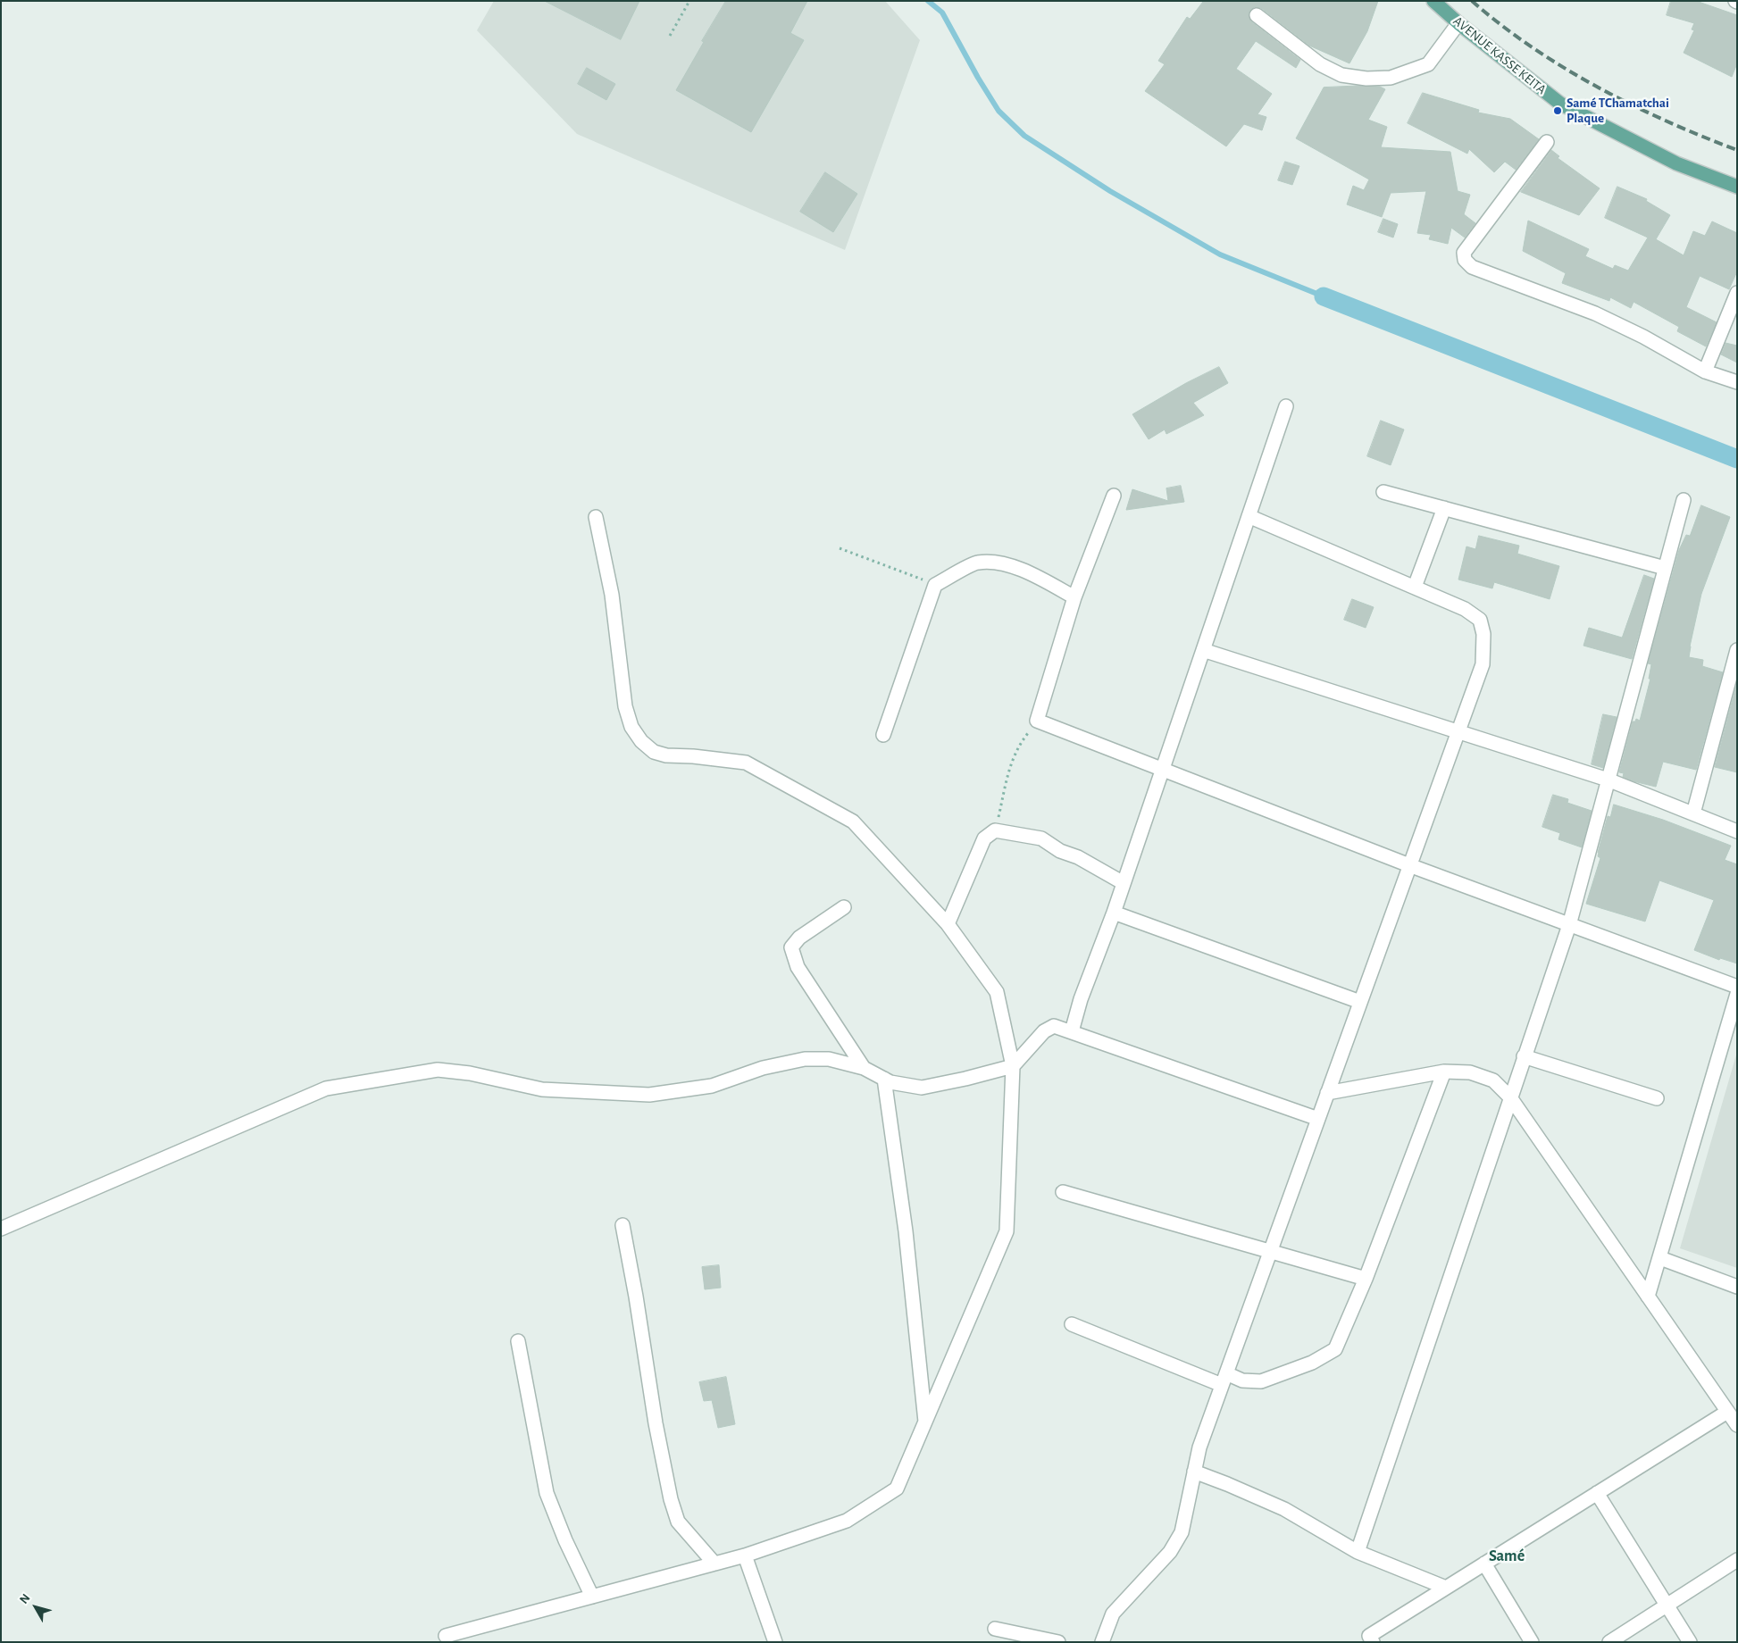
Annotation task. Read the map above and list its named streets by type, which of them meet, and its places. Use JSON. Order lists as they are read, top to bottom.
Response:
{
  "streets": {
    "main road": ["AVENUE KASSE KEITA"]
  },
  "districts": ["Samé"],
  "places": ["Samé TChamatchai Plaque"],
  "north": "top left"
}
